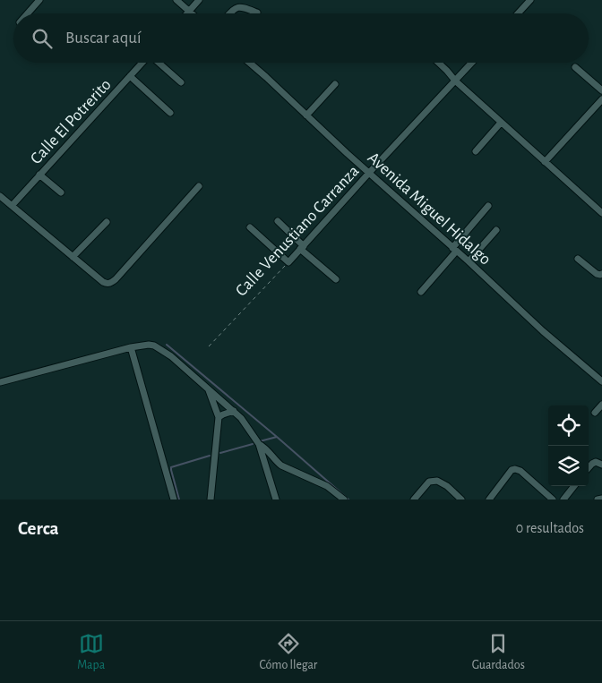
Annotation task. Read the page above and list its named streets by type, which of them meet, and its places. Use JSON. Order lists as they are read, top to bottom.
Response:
{
  "streets": {
    "street": ["Calle El Potrerito", "Avenida Miguel Hidalgo", "Calle Venustiano Carranza"]
  },
  "crossings": [
    ["Avenida Miguel Hidalgo", "Calle Venustiano Carranza"]
  ],
  "page": {
    "search": "Buscar aquí",
    "heading": ["Cerca", "0 resultados"],
    "nav": ["Mapa", "Cómo llegar", "Guardados"]
  }
}
